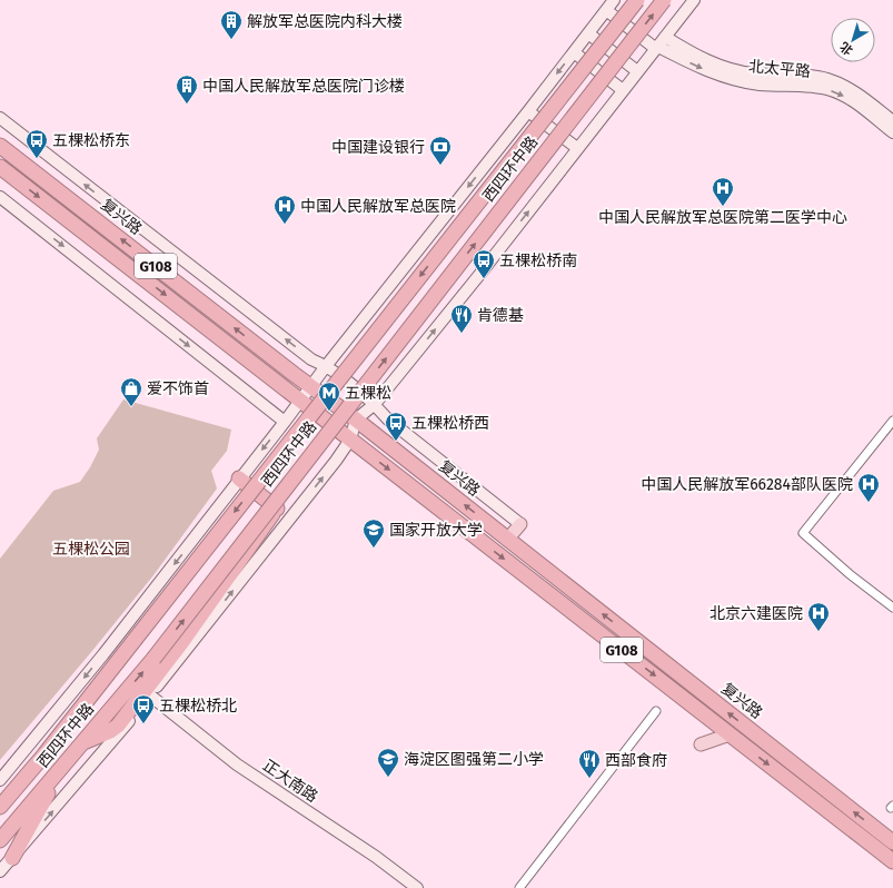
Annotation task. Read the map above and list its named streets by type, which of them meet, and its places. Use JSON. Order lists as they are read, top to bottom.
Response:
{
  "streets": {
    "highway": ["西四环中路", "复兴路", "G108"],
    "street": ["北太平路", "正大南路"]
  },
  "crossings": [
    ["北太平路", "西四环中路"],
    ["西四环中路", "复兴路"],
    ["西四环中路", "G108"]
  ],
  "parks": ["五棵松公园"],
  "places": {
    "building": ["解放军总医院内科大楼", "中国人民解放军总医院门诊楼"],
    "bus stop": [
      "五棵松桥东",
      "五棵松桥南",
      "五棵松桥西",
      "五棵松桥北"
    ],
    "bank": ["中国建设银行"],
    "hospital": [
      "中国人民解放军总医院第二医学中心",
      "中国人民解放军总医院",
      "中国人民解放军66284部队医院",
      "北京六建医院"
    ],
    "restaurant": ["肯德基", "西部食府"],
    "shop": ["爱不饰首"],
    "metro station": ["五棵松"],
    "school or university": ["国家开放大学", "海淀区图强第二小学"]
  },
  "north": "bottom left"
}
